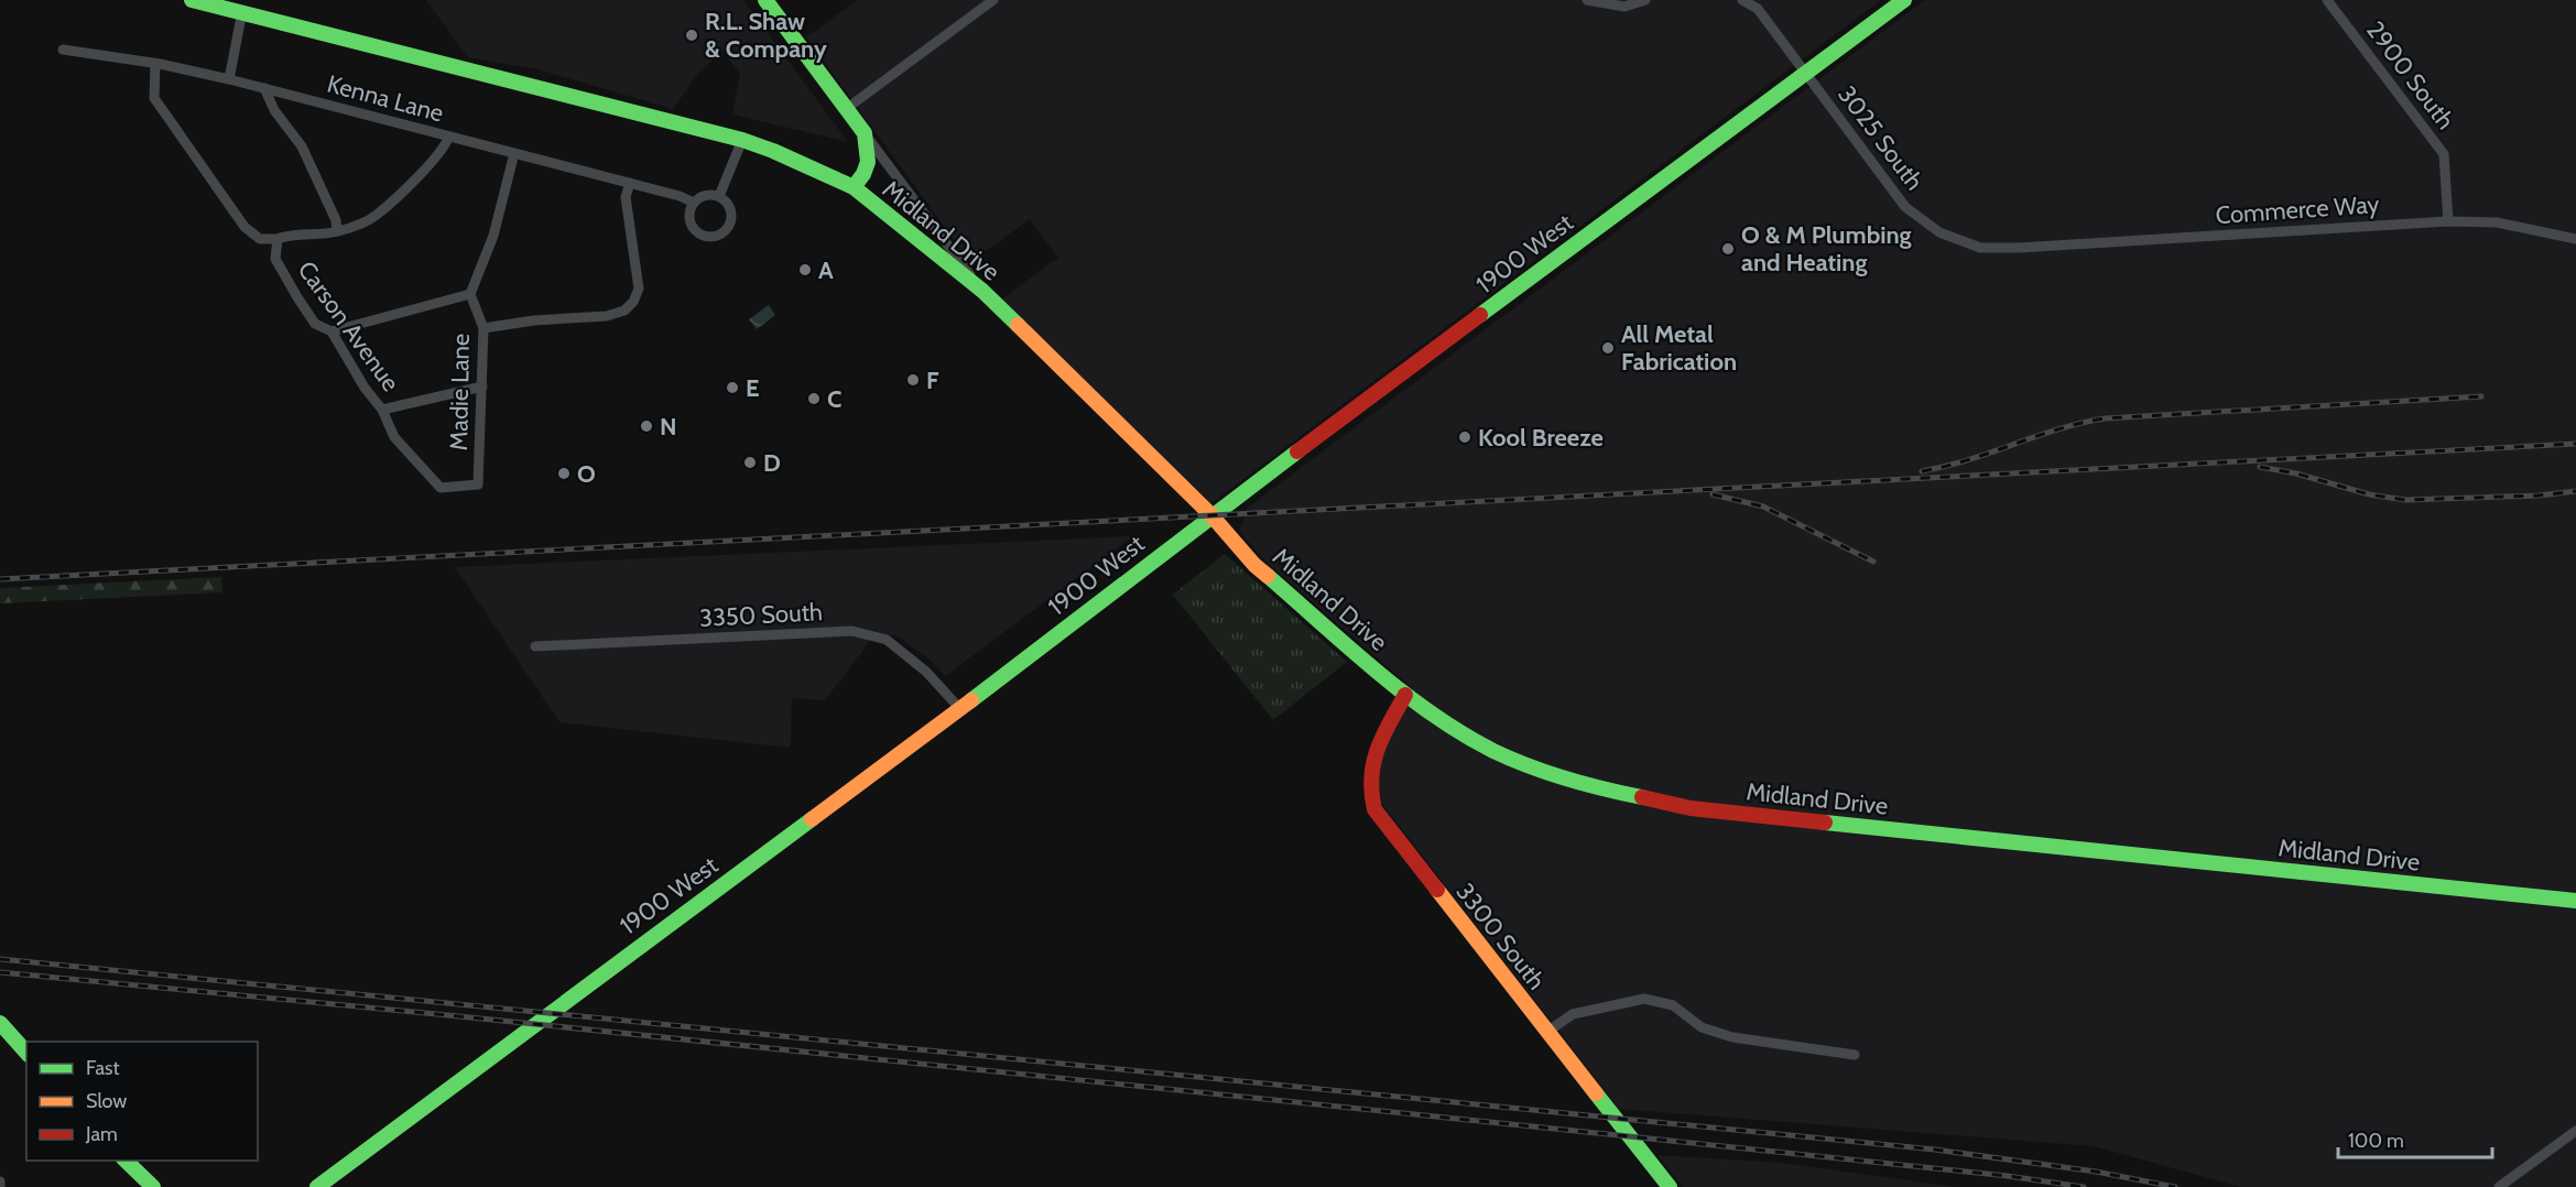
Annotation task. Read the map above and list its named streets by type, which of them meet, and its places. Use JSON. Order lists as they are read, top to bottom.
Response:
{
  "streets": {
    "main road": ["Midland Drive", "1900 West", "3300 South"],
    "street": [
      "2900 South",
      "Kenna Lane",
      "3025 South",
      "Commerce Way",
      "Carson Avenue",
      "Madie Lane",
      "3350 South"
    ]
  },
  "crossings": [
    ["2900 South", "Commerce Way"],
    ["Kenna Lane", "Carson Avenue"],
    ["3025 South", "Commerce Way"],
    ["3025 South", "1900 West"],
    ["Midland Drive", "1900 West"],
    ["Midland Drive", "3300 South"],
    ["1900 West", "3350 South"],
    ["Carson Avenue", "Madie Lane"]
  ],
  "places": [
    "R.L. Shaw & Company",
    "O & M Plumbing and Heating",
    "A",
    "All Metal Fabrication",
    "F",
    "E",
    "C",
    "N",
    "Kool Breeze",
    "D",
    "O"
  ],
  "legend": ["Fast", "Slow", "Jam"],
  "scale_bar": "100 m"
}
